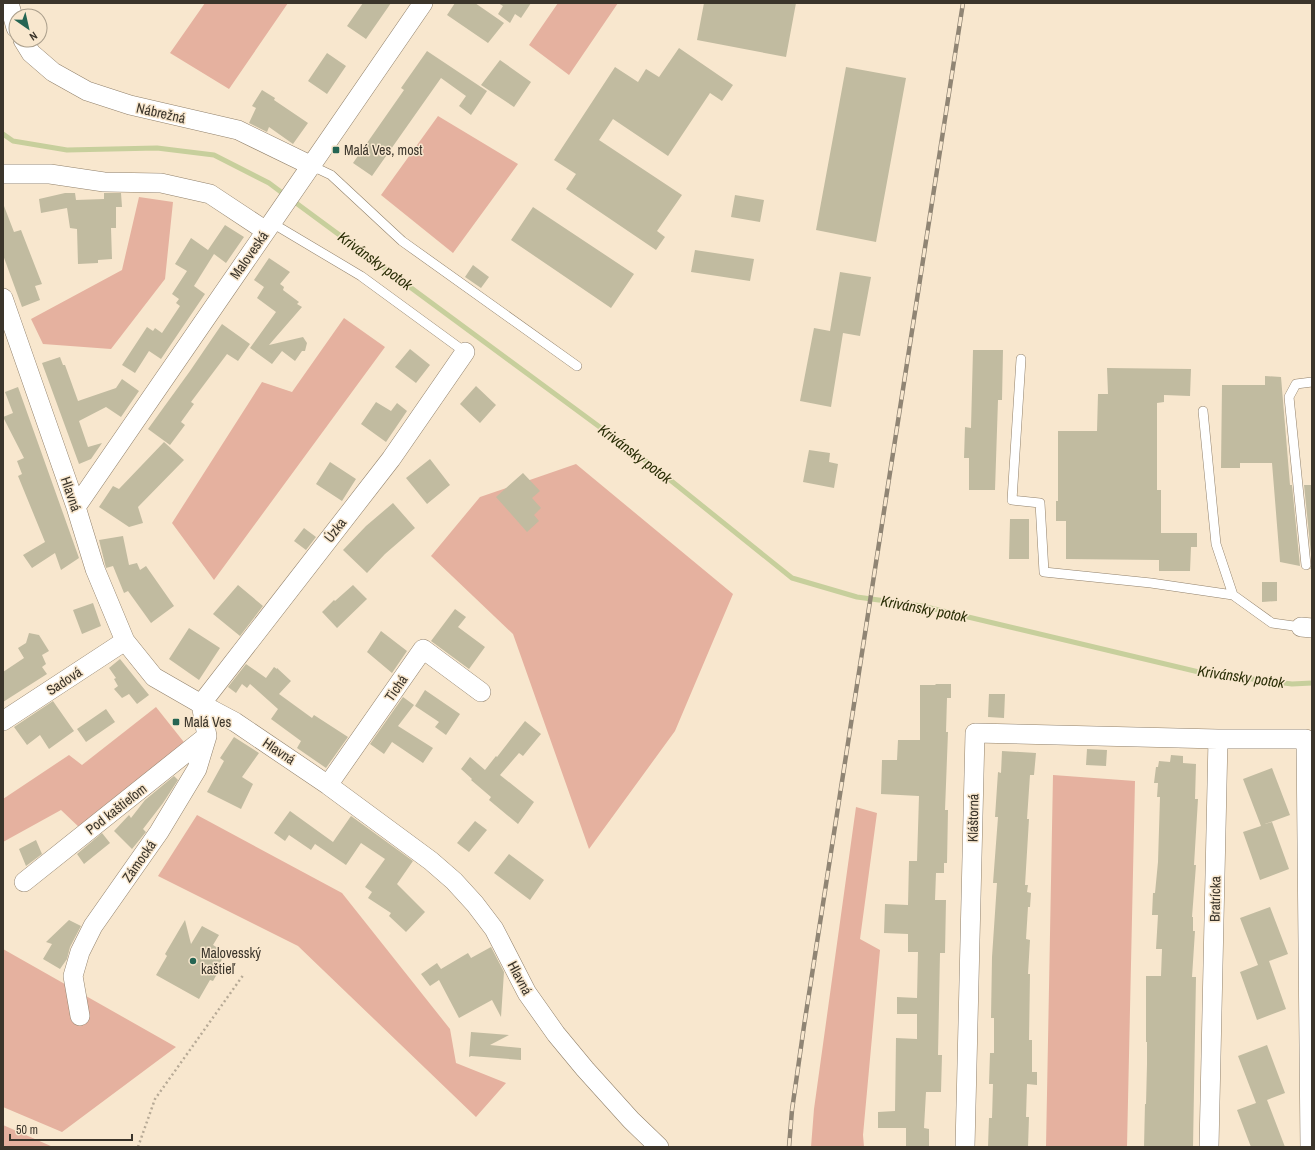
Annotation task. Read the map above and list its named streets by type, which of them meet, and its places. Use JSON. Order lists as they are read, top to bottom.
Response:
{
  "streets": {
    "street": [
      "Nábrežná",
      "Maloveská",
      "Hlavná",
      "Úzka",
      "Sadová",
      "Tichá",
      "Pod kaštieľom",
      "Kláštorná",
      "Zámocká",
      "Bratrícka"
    ]
  },
  "crossings": [
    ["Nábrežná", "Maloveská"],
    ["Maloveská", "Hlavná"],
    ["Hlavná", "Úzka"],
    ["Hlavná", "Sadová"],
    ["Hlavná", "Tichá"],
    ["Hlavná", "Zámocká"],
    ["Úzka", "Zámocká"],
    ["Pod kaštieľom", "Zámocká"],
    ["Kláštorná", "Bratrícka"]
  ],
  "water": ["Krivánsky potok"],
  "places": {
    "transit": ["Malá Ves, most", "Malá Ves"],
    "other": ["Malovesský kaštieľ"]
  },
  "scale_bar": "50 m",
  "north": "bottom right"
}
